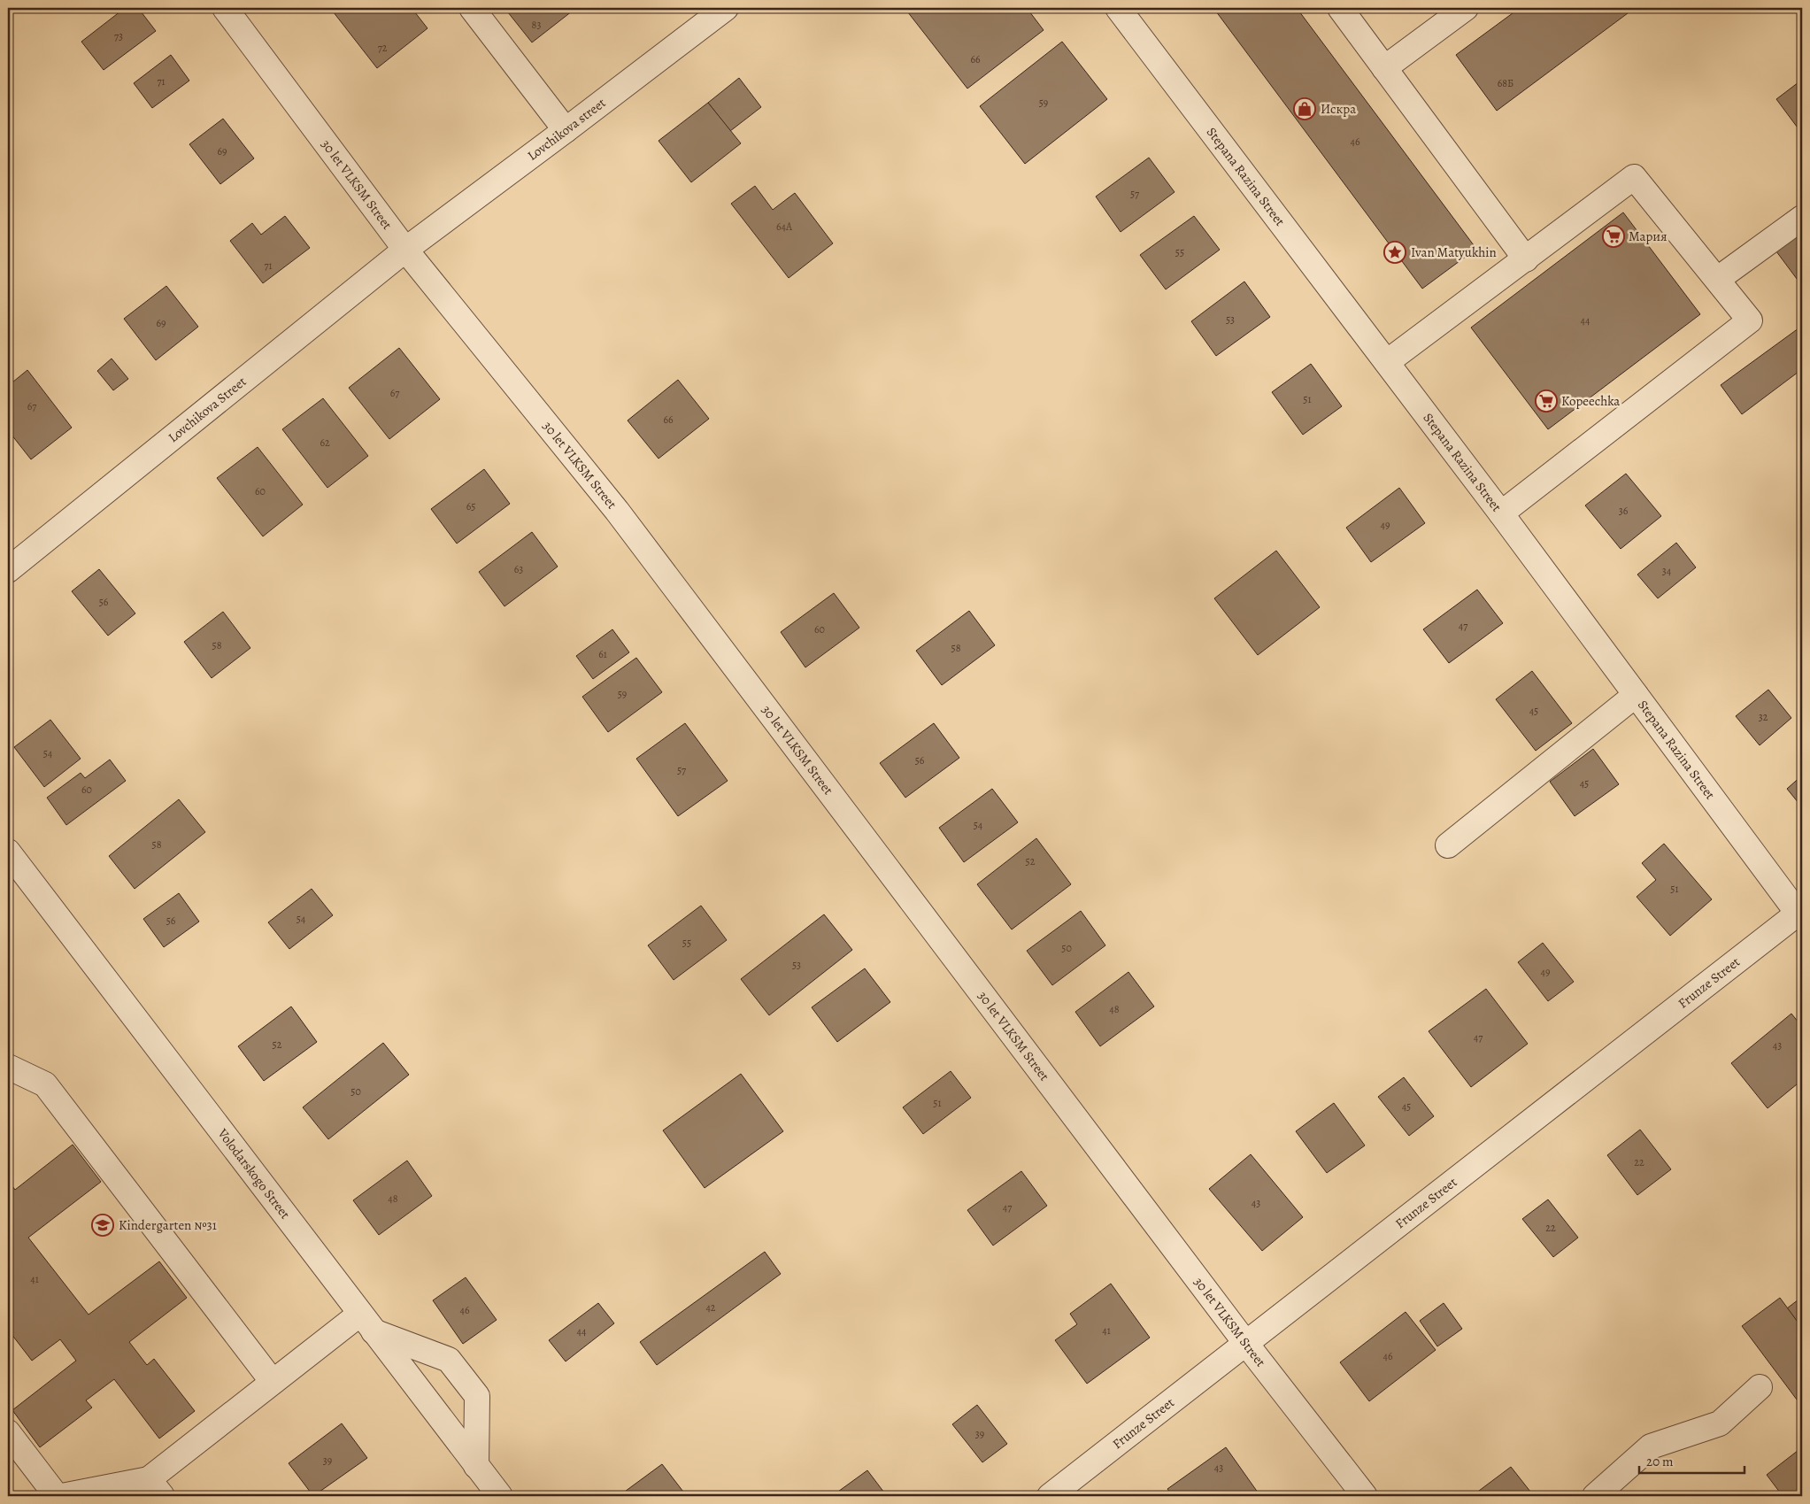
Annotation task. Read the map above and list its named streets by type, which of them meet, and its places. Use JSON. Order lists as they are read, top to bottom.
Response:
{
  "streets": {
    "street": [
      "Lovchikova street",
      "Stepana Razina Street",
      "30 let VLKSM Street",
      "Lovchikova Street",
      "Frunze Street",
      "Volodarskogo Street"
    ]
  },
  "crossings": [
    ["Lovchikova street", "30 let VLKSM Street"],
    ["Lovchikova street", "Lovchikova Street"],
    ["Stepana Razina Street", "Frunze Street"],
    ["30 let VLKSM Street", "Lovchikova Street"],
    ["30 let VLKSM Street", "Frunze Street"]
  ],
  "places": {
    "shop": ["Искра"],
    "supermarket": ["Мария", "Kopeechka"],
    "place": ["Ivan Matyukhin"],
    "school or university": ["Kindergarten №31"]
  },
  "house_numbers": [
    "83",
    "73",
    "72",
    "66",
    "71",
    "68Б",
    "59",
    "46",
    "69",
    "57",
    "64А",
    "55",
    "71",
    "53",
    "44",
    "69",
    "67",
    "51",
    "67",
    "66",
    "62",
    "60",
    "65",
    "36",
    "49",
    "63",
    "34",
    "56",
    "47",
    "60",
    "58",
    "58",
    "61",
    "59",
    "45",
    "32",
    "54",
    "56",
    "57",
    "45",
    "60",
    "54",
    "58",
    "52",
    "51",
    "54",
    "56",
    "55",
    "50",
    "53",
    "49",
    "48",
    "47",
    "52",
    "43",
    "50",
    "51",
    "45",
    "22",
    "48",
    "43",
    "47",
    "22",
    "41",
    "42",
    "46",
    "41",
    "44",
    "46",
    "39",
    "39",
    "43"
  ],
  "scale_bar": "20 m"
}
